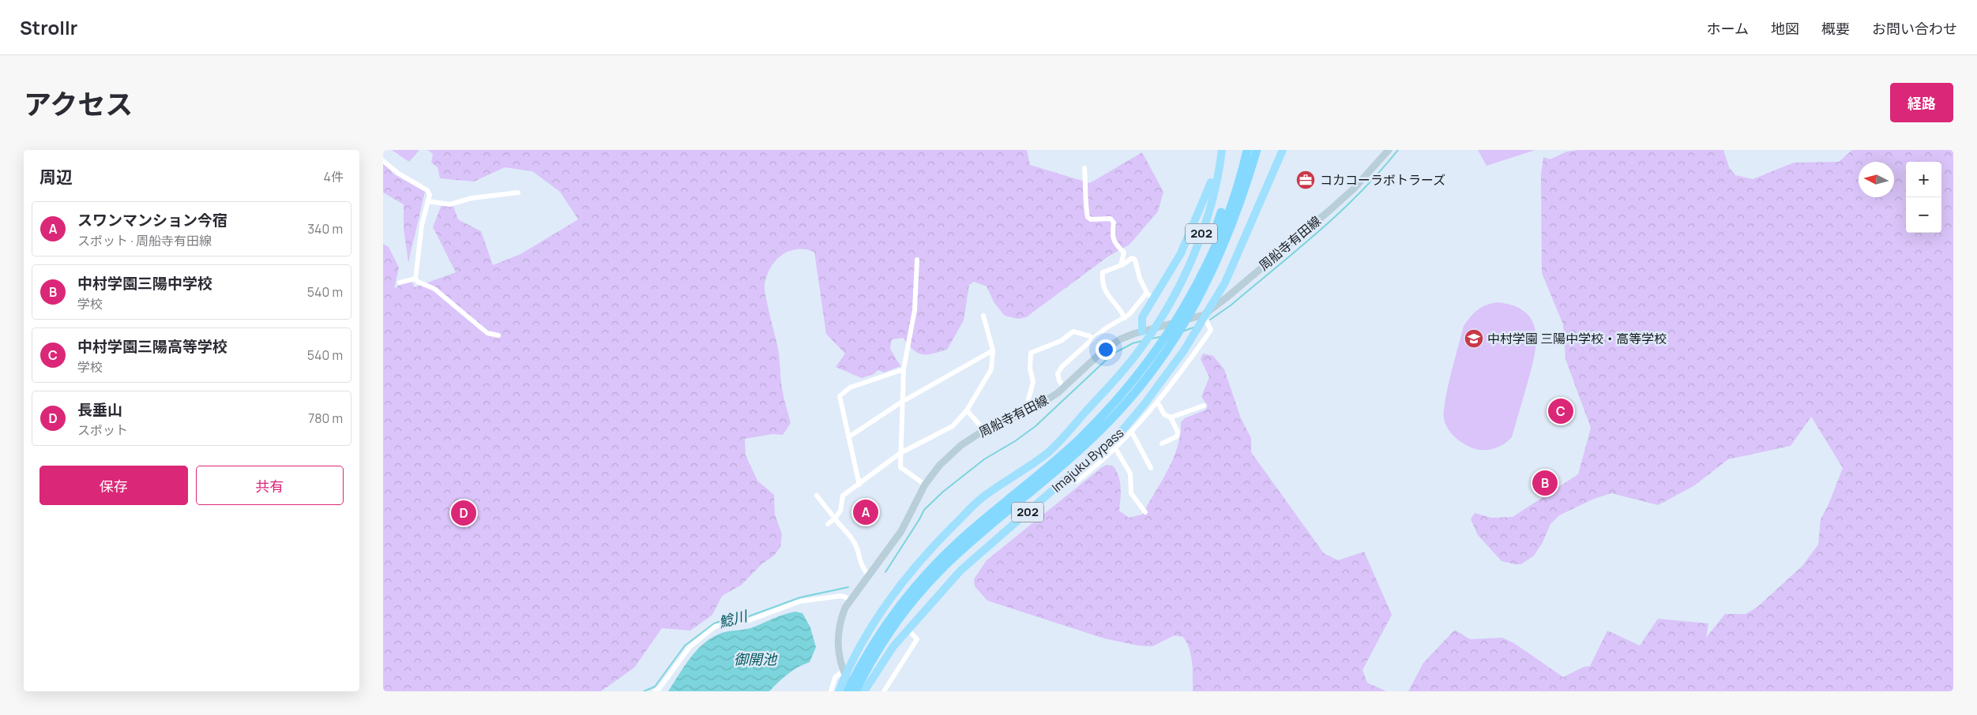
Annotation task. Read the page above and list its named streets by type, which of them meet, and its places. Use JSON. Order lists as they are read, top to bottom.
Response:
{
  "streets": {
    "highway": ["202", "Imajuku Bypass"],
    "main road": ["周船寺有田線"]
  },
  "water": ["鯰川", "御開池"],
  "places": {
    "office": ["コカコーラボトラーズ"],
    "school or university": ["中村学園 三陽中学校・高等学校"]
  },
  "north": "left",
  "page": {
    "header": "Strollr",
    "nav": [
      "ホーム",
      "地図",
      "概要",
      "お問い合わせ"
    ],
    "title": "アクセス",
    "buttons": [
      "経路",
      ["保存", "共有"]
    ],
    "heading": ["周辺", "4件"],
    "map_buttons": ["+", "−"],
    "list": [
      {
        "mark": "A",
        "name": "スワンマンション今宿",
        "note": "スポット · 周船寺有田線",
        "value": "340 m"
      },
      {
        "mark": "B",
        "name": "中村学園三陽中学校",
        "note": "学校",
        "value": "540 m"
      },
      {
        "mark": "C",
        "name": "中村学園三陽高等学校",
        "note": "学校",
        "value": "540 m"
      },
      {
        "mark": "D",
        "name": "長垂山",
        "note": "スポット",
        "value": "780 m"
      }
    ],
    "pins": [
      "C",
      "B",
      "A",
      "D"
    ]
  }
}
